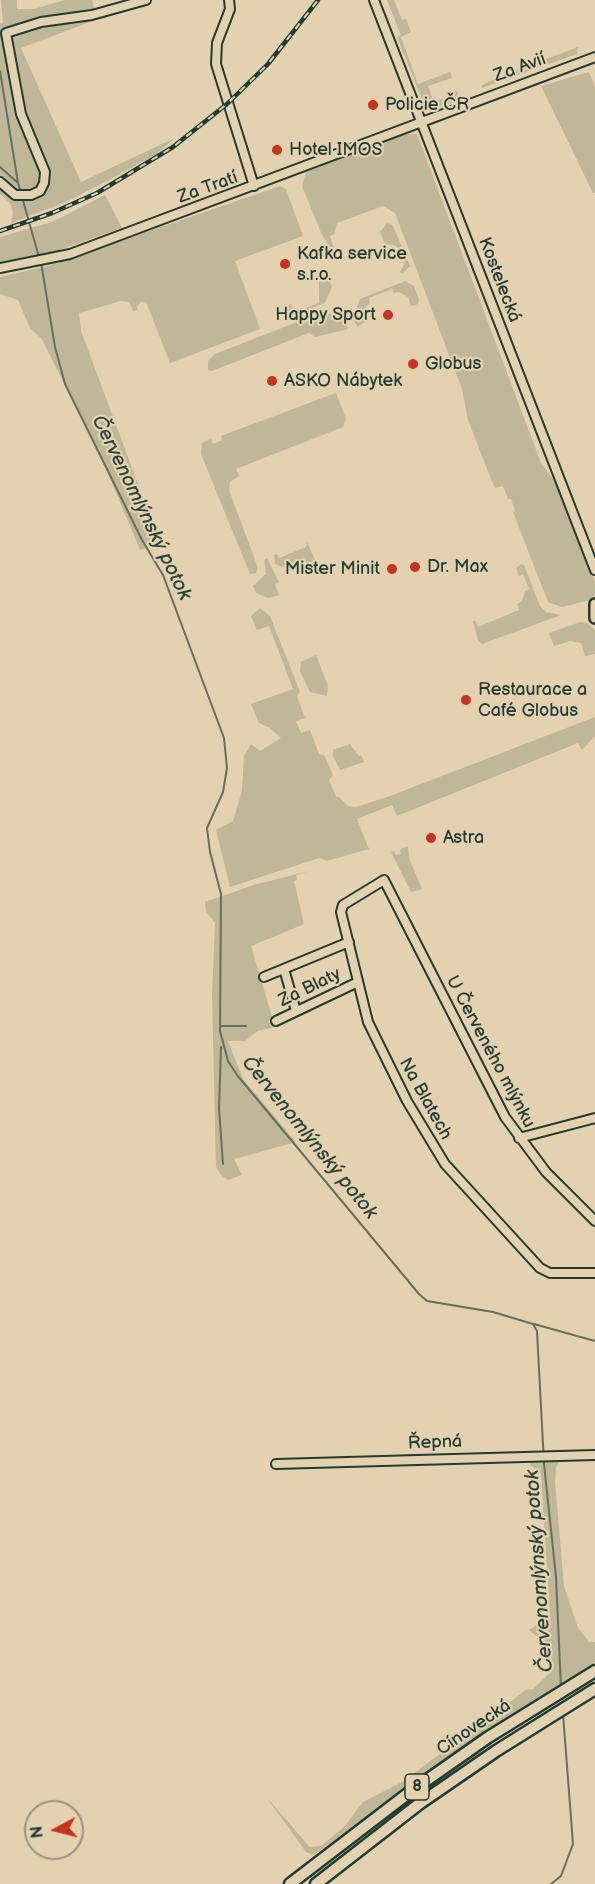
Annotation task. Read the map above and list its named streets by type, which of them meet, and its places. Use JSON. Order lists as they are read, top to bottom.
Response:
{
  "streets": {
    "highway": ["Cínovecká", "8"],
    "street": [
      "Za Avií",
      "Za Tratí",
      "Kostelecká",
      "Za Blaty",
      "U Červeného mlýnku",
      "Na Blatech",
      "Řepná"
    ]
  },
  "crossings": [
    ["Za Avií", "Za Tratí"],
    ["Za Avií", "Kostelecká"],
    ["Za Tratí", "Kostelecká"],
    ["Za Blaty", "Na Blatech"],
    ["U Červeného mlýnku", "Na Blatech"]
  ],
  "water": ["Červenomlýnský potok"],
  "places": [
    "Policie ČR",
    "Hotel IMOS",
    "Kafka service s.r.o.",
    "Happy Sport",
    "Globus",
    "ASKO Nábytek",
    "Dr. Max",
    "Mister Minit",
    "Restaurace a Café Globus",
    "Astra"
  ],
  "north": "left"
}
